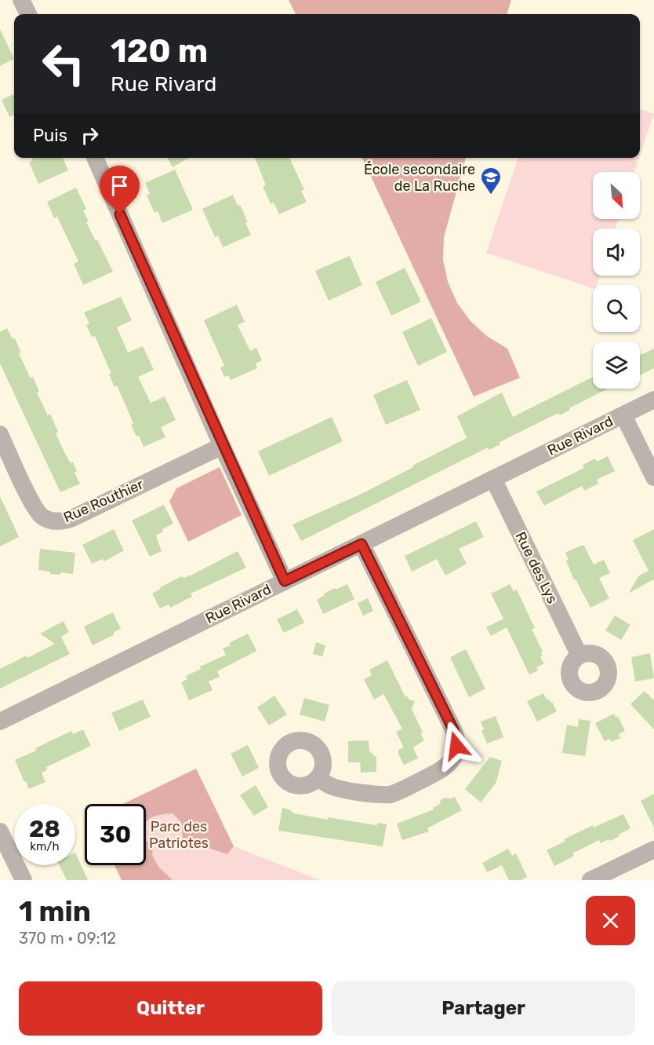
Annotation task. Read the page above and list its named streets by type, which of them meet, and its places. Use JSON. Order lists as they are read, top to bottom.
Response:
{
  "streets": {
    "street": ["Rue Rivard", "Rue Routhier", "Rue des Lys"]
  },
  "crossings": [
    ["Rue Rivard", "Rue des Lys"]
  ],
  "parks": ["Parc des Patriotes"],
  "places": {
    "school or university": ["École secondaire de La Ruche"]
  },
  "north": "bottom right",
  "page": {
    "turn": ["120 m", "Rue Rivard"],
    "then": "Puis",
    "speed": "28 km/h",
    "limit": "30",
    "heading": ["1 min", "370 m · 09:12"],
    "buttons": ["Quitter", "Partager"]
  }
}
